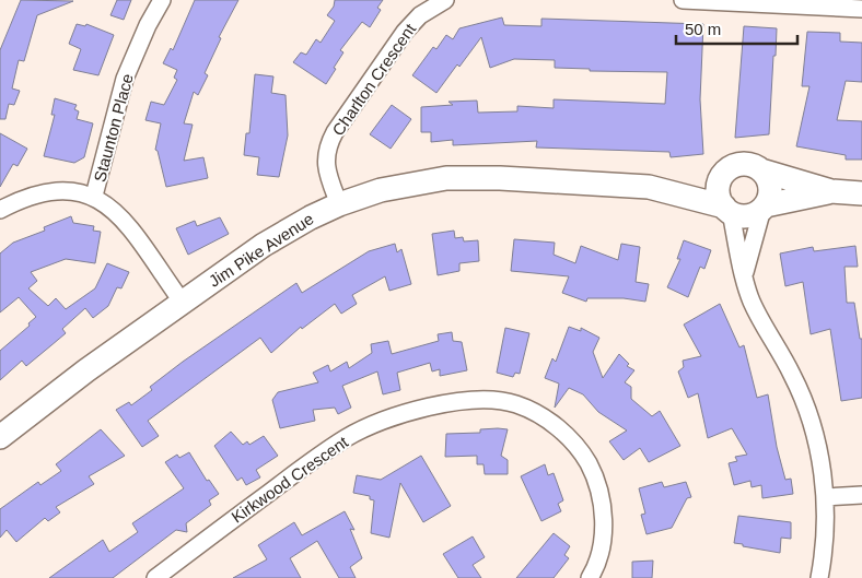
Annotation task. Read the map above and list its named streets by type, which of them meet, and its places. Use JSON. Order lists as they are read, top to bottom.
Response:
{
  "streets": {
    "street": [
      "Charlton Crescent",
      "Staunton Place",
      "Jim Pike Avenue",
      "Kirkwood Crescent"
    ]
  },
  "crossings": [
    ["Charlton Crescent", "Jim Pike Avenue"]
  ],
  "scale_bar": "50 m"
}
